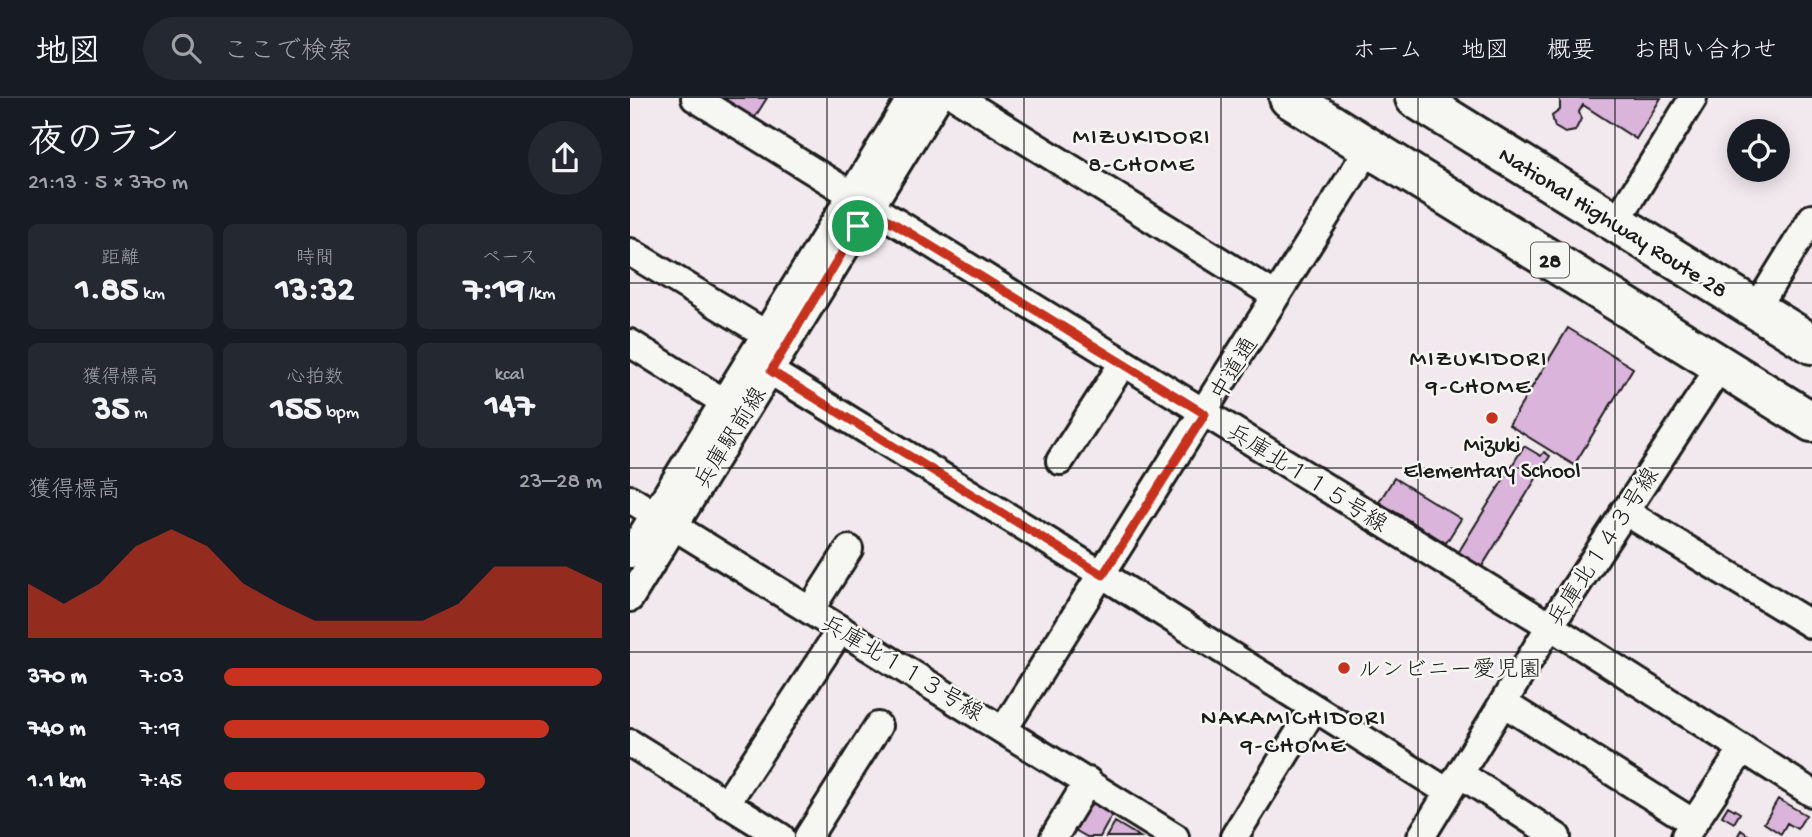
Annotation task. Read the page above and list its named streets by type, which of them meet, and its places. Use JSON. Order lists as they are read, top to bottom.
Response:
{
  "streets": {
    "highway": ["National Highway Route 28", "28"],
    "street": [
      "中道通",
      "兵庫駅前線",
      "兵庫北１１５号線",
      "兵庫北１４３号線",
      "兵庫北１１３号線"
    ]
  },
  "crossings": [
    ["28", "中道通"],
    ["28", "兵庫北１４３号線"],
    ["中道通", "兵庫北１１５号線"],
    ["中道通", "兵庫北１１３号線"],
    ["兵庫駅前線", "兵庫北１１５号線"],
    ["兵庫駅前線", "兵庫北１１３号線"],
    ["兵庫北１１５号線", "兵庫北１４３号線"]
  ],
  "districts": ["MIZUKIDORI 8-CHOME", "MIZUKIDORI 9-CHOME", "NAKAMICHIDORI 9-CHOME"],
  "places": ["Mizuki Elementary School", "ルンビニー愛児園"],
  "page": {
    "header": "地図",
    "search": "ここで検索",
    "nav": [
      "ホーム",
      "地図",
      "概要",
      "お問い合わせ"
    ],
    "heading": ["夜のラン", "21:13 · 5 × 370 m"],
    "stats": [
      ["距離", "1.85 km"],
      ["時間", "13:32"],
      ["ペース", "7:19 /km"],
      ["獲得標高", "35 m"],
      ["心拍数", "155 bpm"],
      ["kcal", "147"]
    ],
    "chart": ["獲得標高", "23–28 m"],
    "list": [
      {
        "name": "370 m",
        "note": "7:03"
      },
      {
        "name": "740 m",
        "note": "7:19"
      },
      {
        "name": "1.1 km",
        "note": "7:45"
      }
    ]
  }
}
